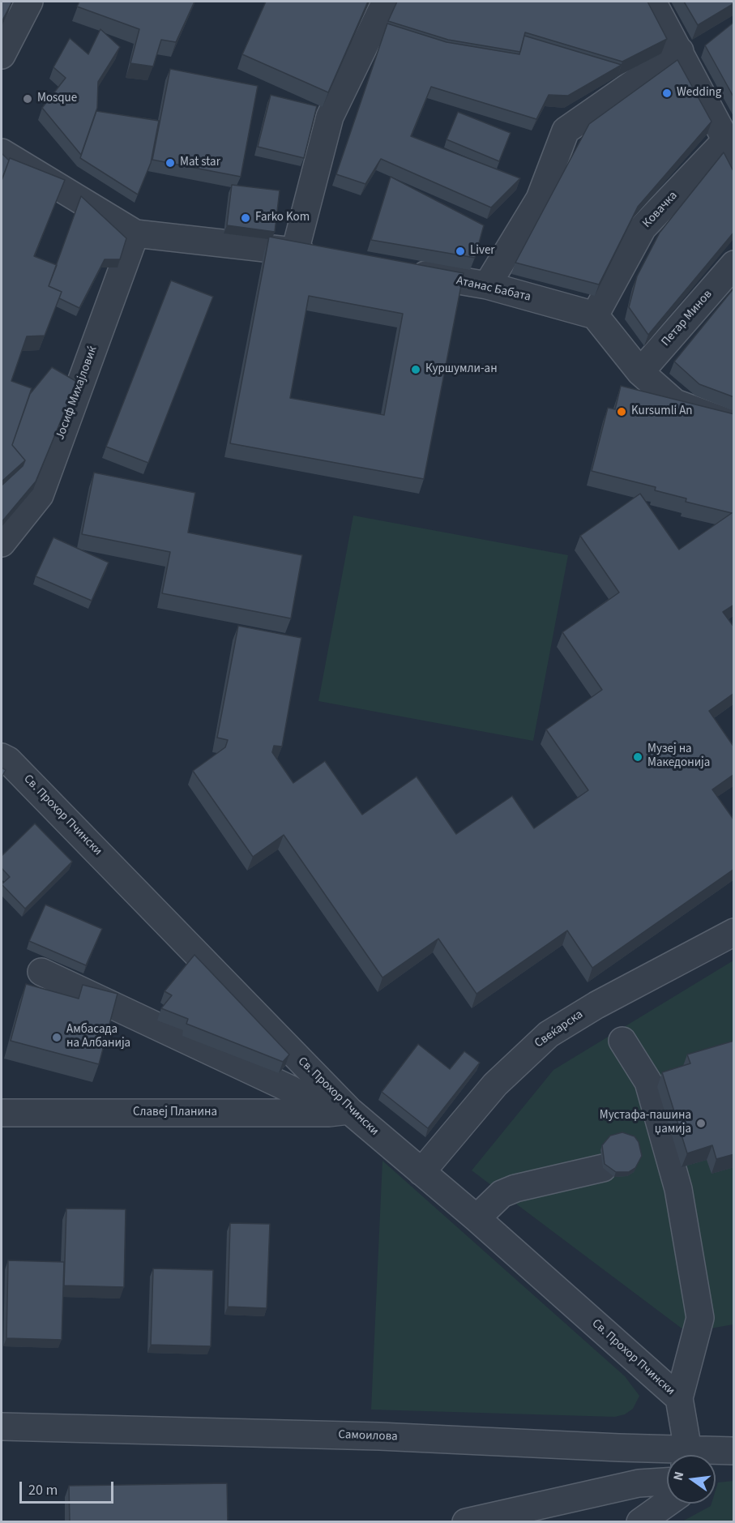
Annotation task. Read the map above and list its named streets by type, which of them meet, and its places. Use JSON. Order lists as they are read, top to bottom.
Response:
{
  "streets": {
    "street": [
      "Ковачка",
      "Атанас Бабата",
      "Петар Минов",
      "Јосиф Михајловиќ",
      "Св. Прохор Пчински",
      "Свеќарска",
      "Славеј Планина",
      "Самоилова"
    ]
  },
  "crossings": [
    ["Ковачка", "Атанас Бабата"],
    ["Св. Прохор Пчински", "Свеќарска"],
    ["Св. Прохор Пчински", "Славеј Планина"]
  ],
  "places": [
    "Wedding",
    "Mosque",
    "Mat star",
    "Farko Kom",
    "Liver",
    "Куршумли-ан",
    "Kursumli An",
    "Музеј на Македонија",
    "Амбасада на Албанија",
    "Мустафа-пашина џамија"
  ],
  "scale_bar": "20 m",
  "north": "left"
}
